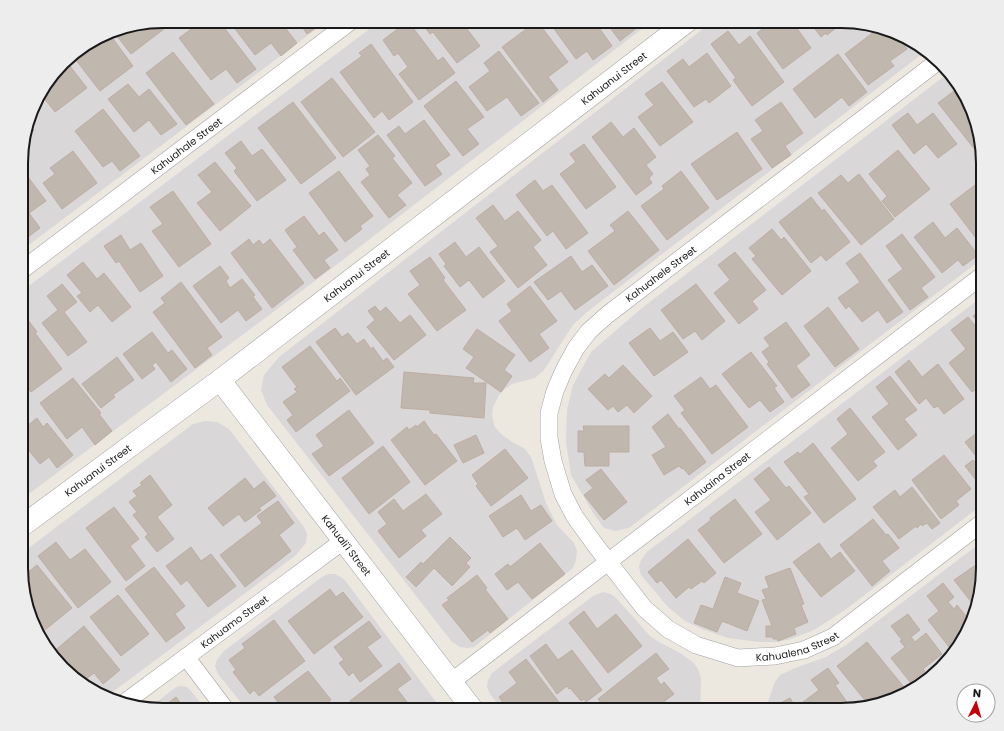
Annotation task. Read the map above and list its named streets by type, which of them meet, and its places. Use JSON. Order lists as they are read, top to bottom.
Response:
{
  "streets": {
    "street": [
      "Kahuanui Street",
      "Kahuahale Street",
      "Kahuahele Street",
      "Kahuaina Street",
      "Kahuali'i Street",
      "Kahuamo Street",
      "Kahualena Street"
    ]
  },
  "crossings": [
    ["Kahuanui Street", "Kahuali'i Street"],
    ["Kahuahele Street", "Kahuaina Street"],
    ["Kahuahele Street", "Kahualena Street"],
    ["Kahuaina Street", "Kahuali'i Street"],
    ["Kahuaina Street", "Kahualena Street"],
    ["Kahuali'i Street", "Kahuamo Street"]
  ],
  "north": "top"
}
